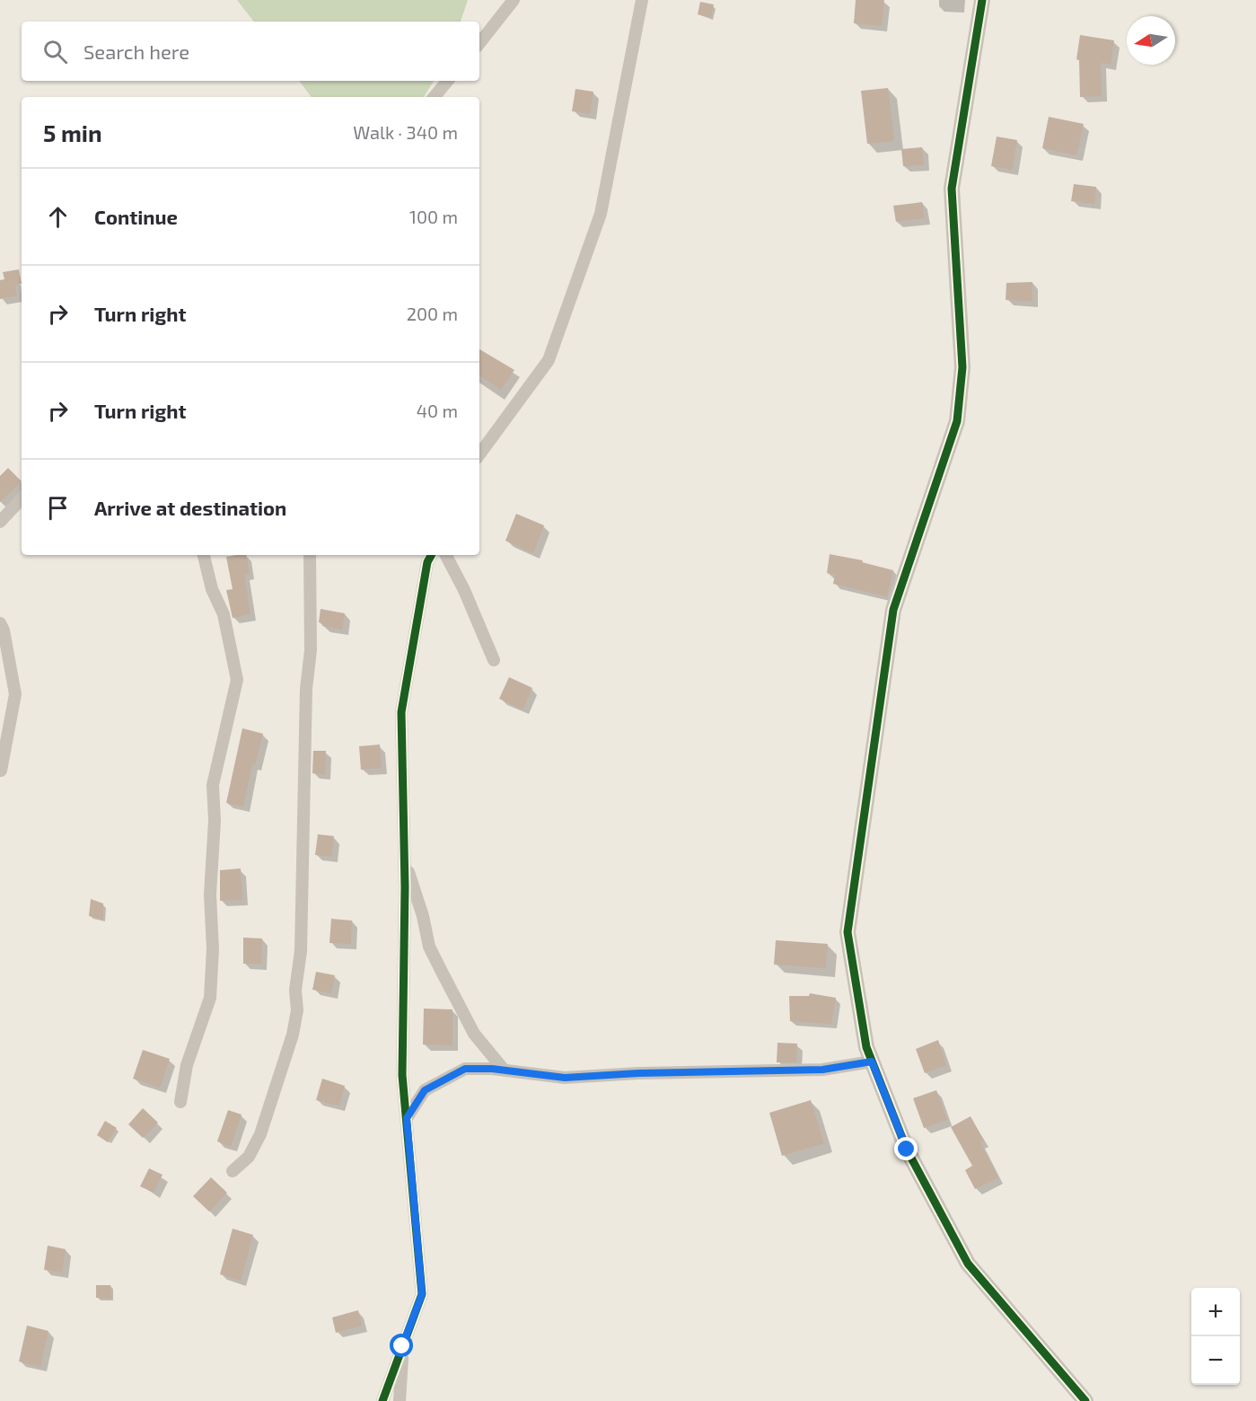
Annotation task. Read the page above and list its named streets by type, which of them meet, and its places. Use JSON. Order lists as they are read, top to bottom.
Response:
{
  "north": "left",
  "page": {
    "search": "Search here",
    "heading": ["5 min", "Walk · 340 m"],
    "list": [
      ["Continue", "100 m"],
      ["Turn right", "200 m"],
      ["Turn right", "40 m"],
      "Arrive at destination"
    ],
    "map_buttons": ["+", "−"]
  }
}
